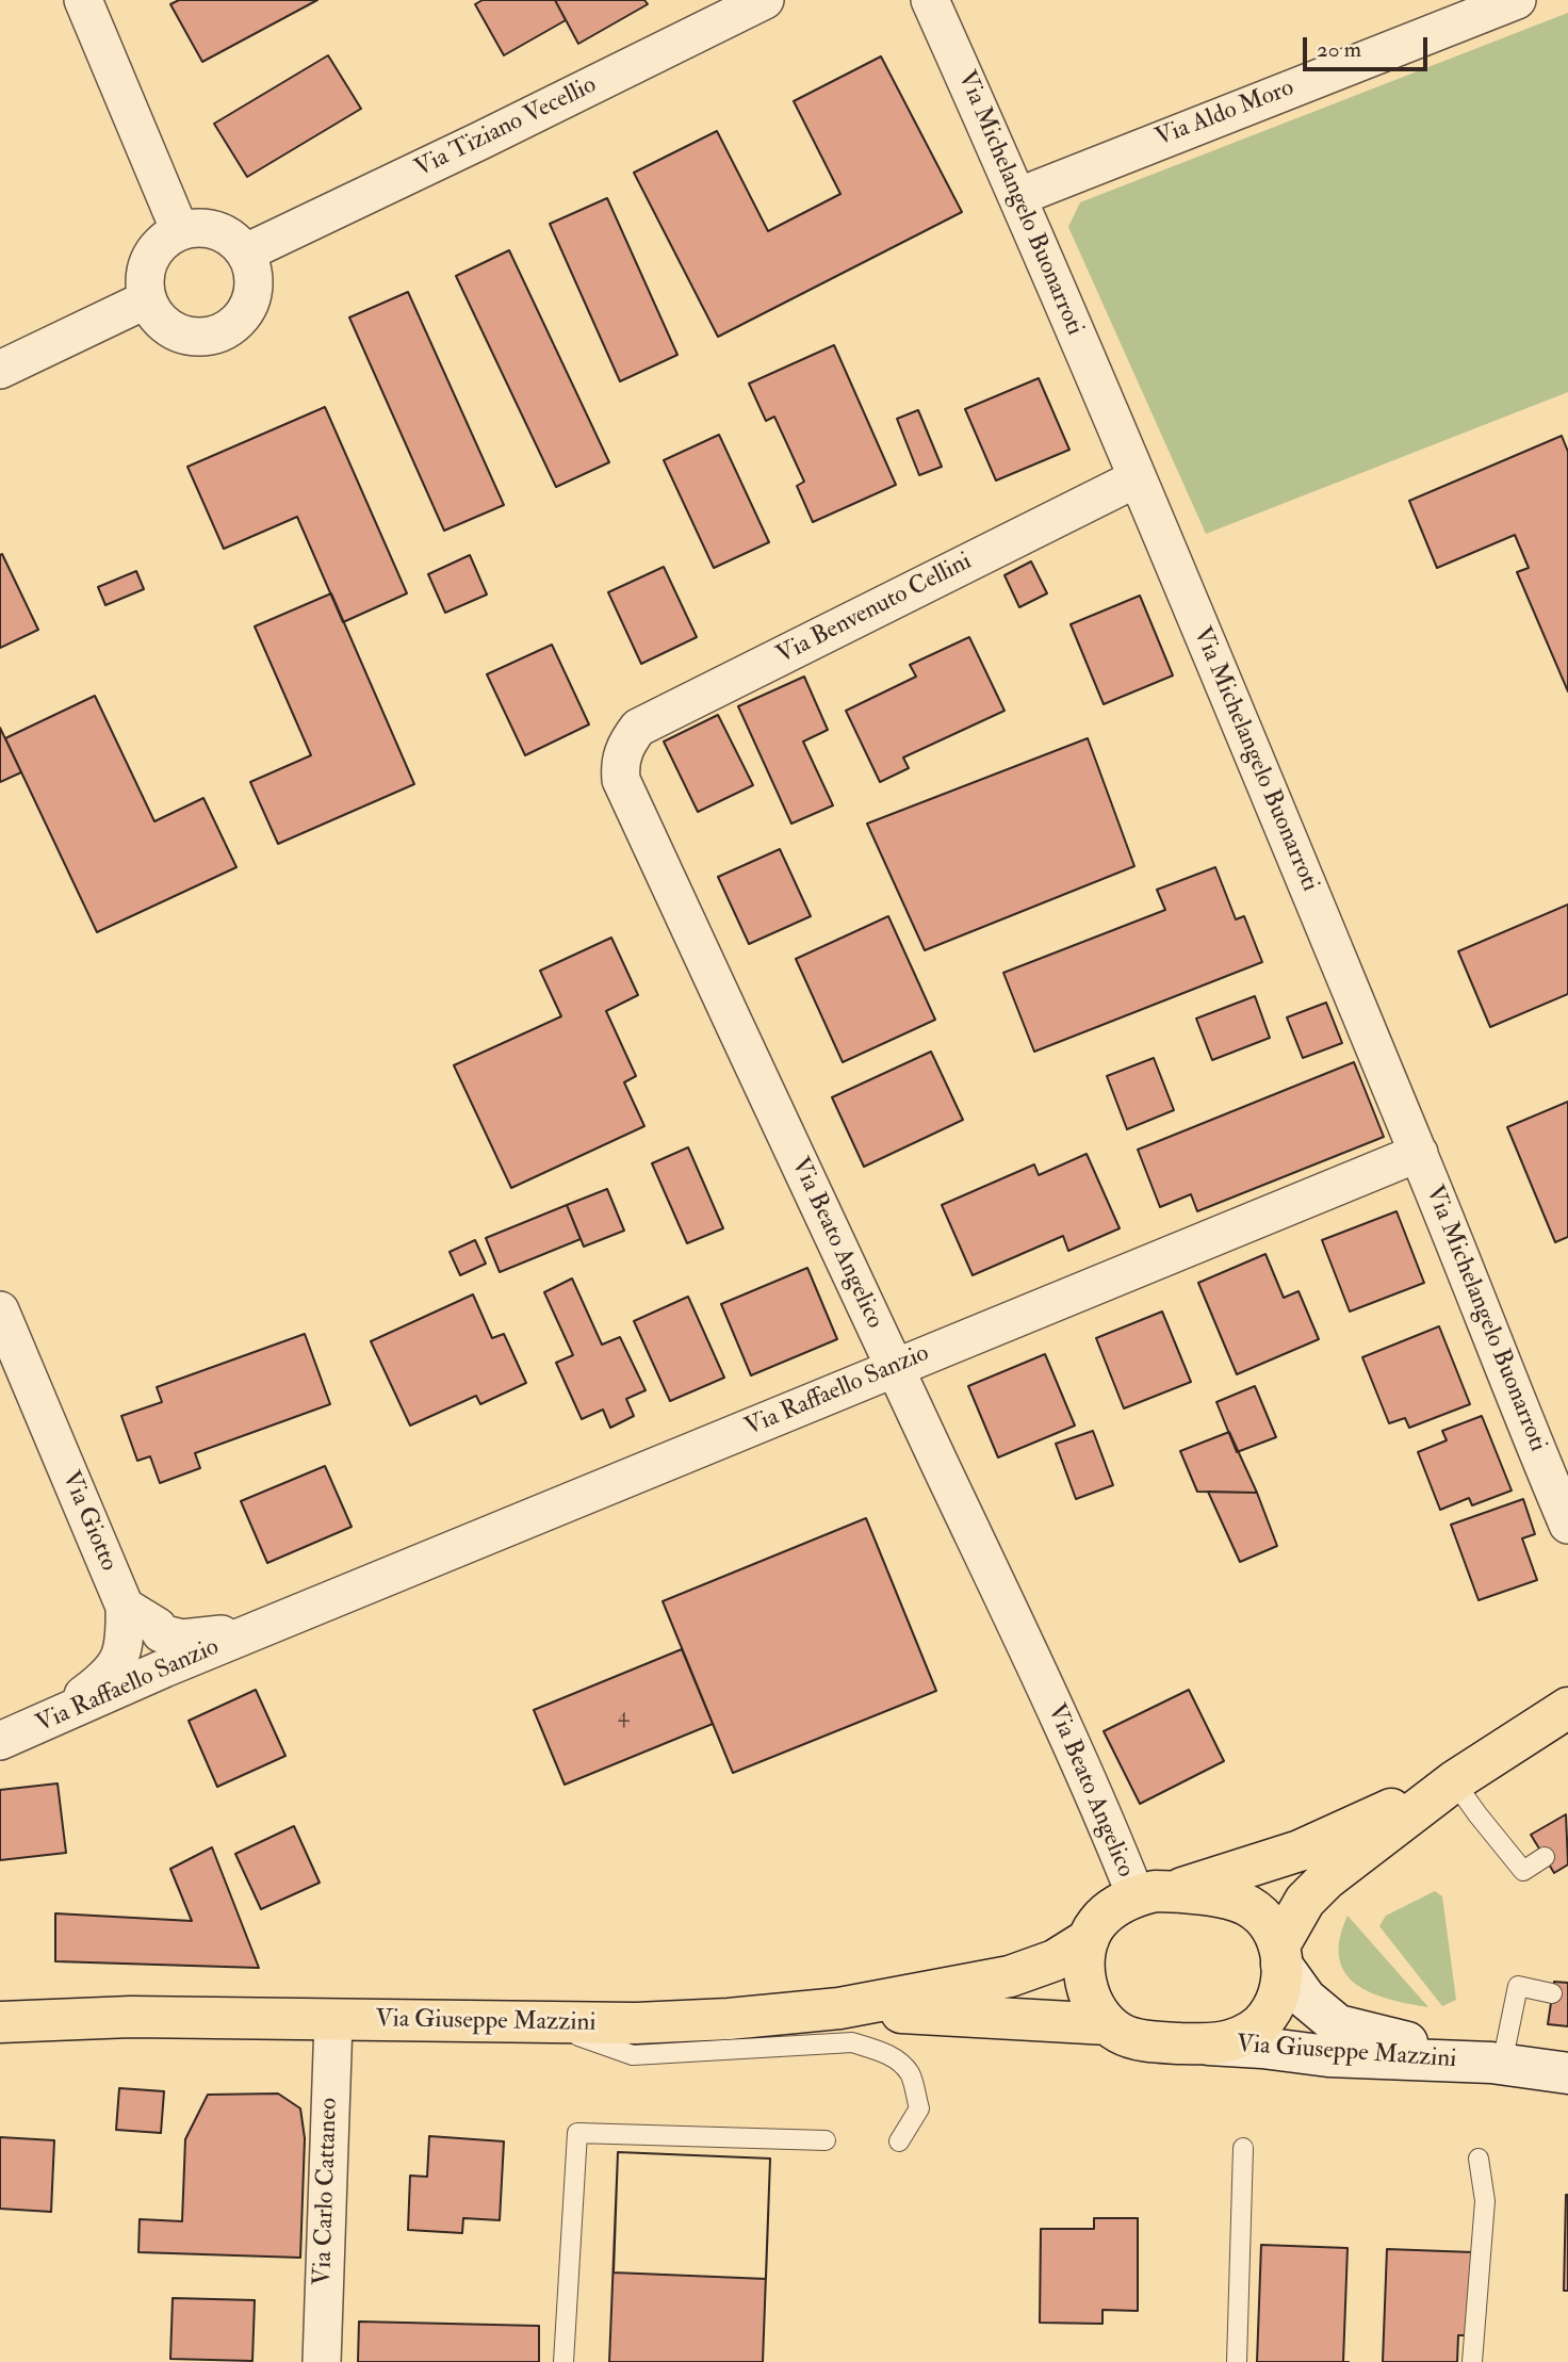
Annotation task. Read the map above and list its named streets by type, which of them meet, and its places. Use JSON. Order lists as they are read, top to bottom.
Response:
{
  "streets": {
    "main road": ["Via Giuseppe Mazzini"],
    "street": [
      "Via Aldo Moro",
      "Via Tiziano Vecellio",
      "Via Michelangelo Buonarroti",
      "Via Benvenuto Cellini",
      "Via Beato Angelico",
      "Via Raffaello Sanzio",
      "Via Giotto",
      "Via Carlo Cattaneo"
    ]
  },
  "crossings": [
    ["Via Aldo Moro", "Via Michelangelo Buonarroti"],
    ["Via Michelangelo Buonarroti", "Via Benvenuto Cellini"],
    ["Via Michelangelo Buonarroti", "Via Raffaello Sanzio"],
    ["Via Benvenuto Cellini", "Via Beato Angelico"],
    ["Via Beato Angelico", "Via Raffaello Sanzio"],
    ["Via Beato Angelico", "Via Giuseppe Mazzini"],
    ["Via Raffaello Sanzio", "Via Giotto"],
    ["Via Giuseppe Mazzini", "Via Carlo Cattaneo"]
  ],
  "house_numbers": ["4"],
  "scale_bar": "20 m"
}
